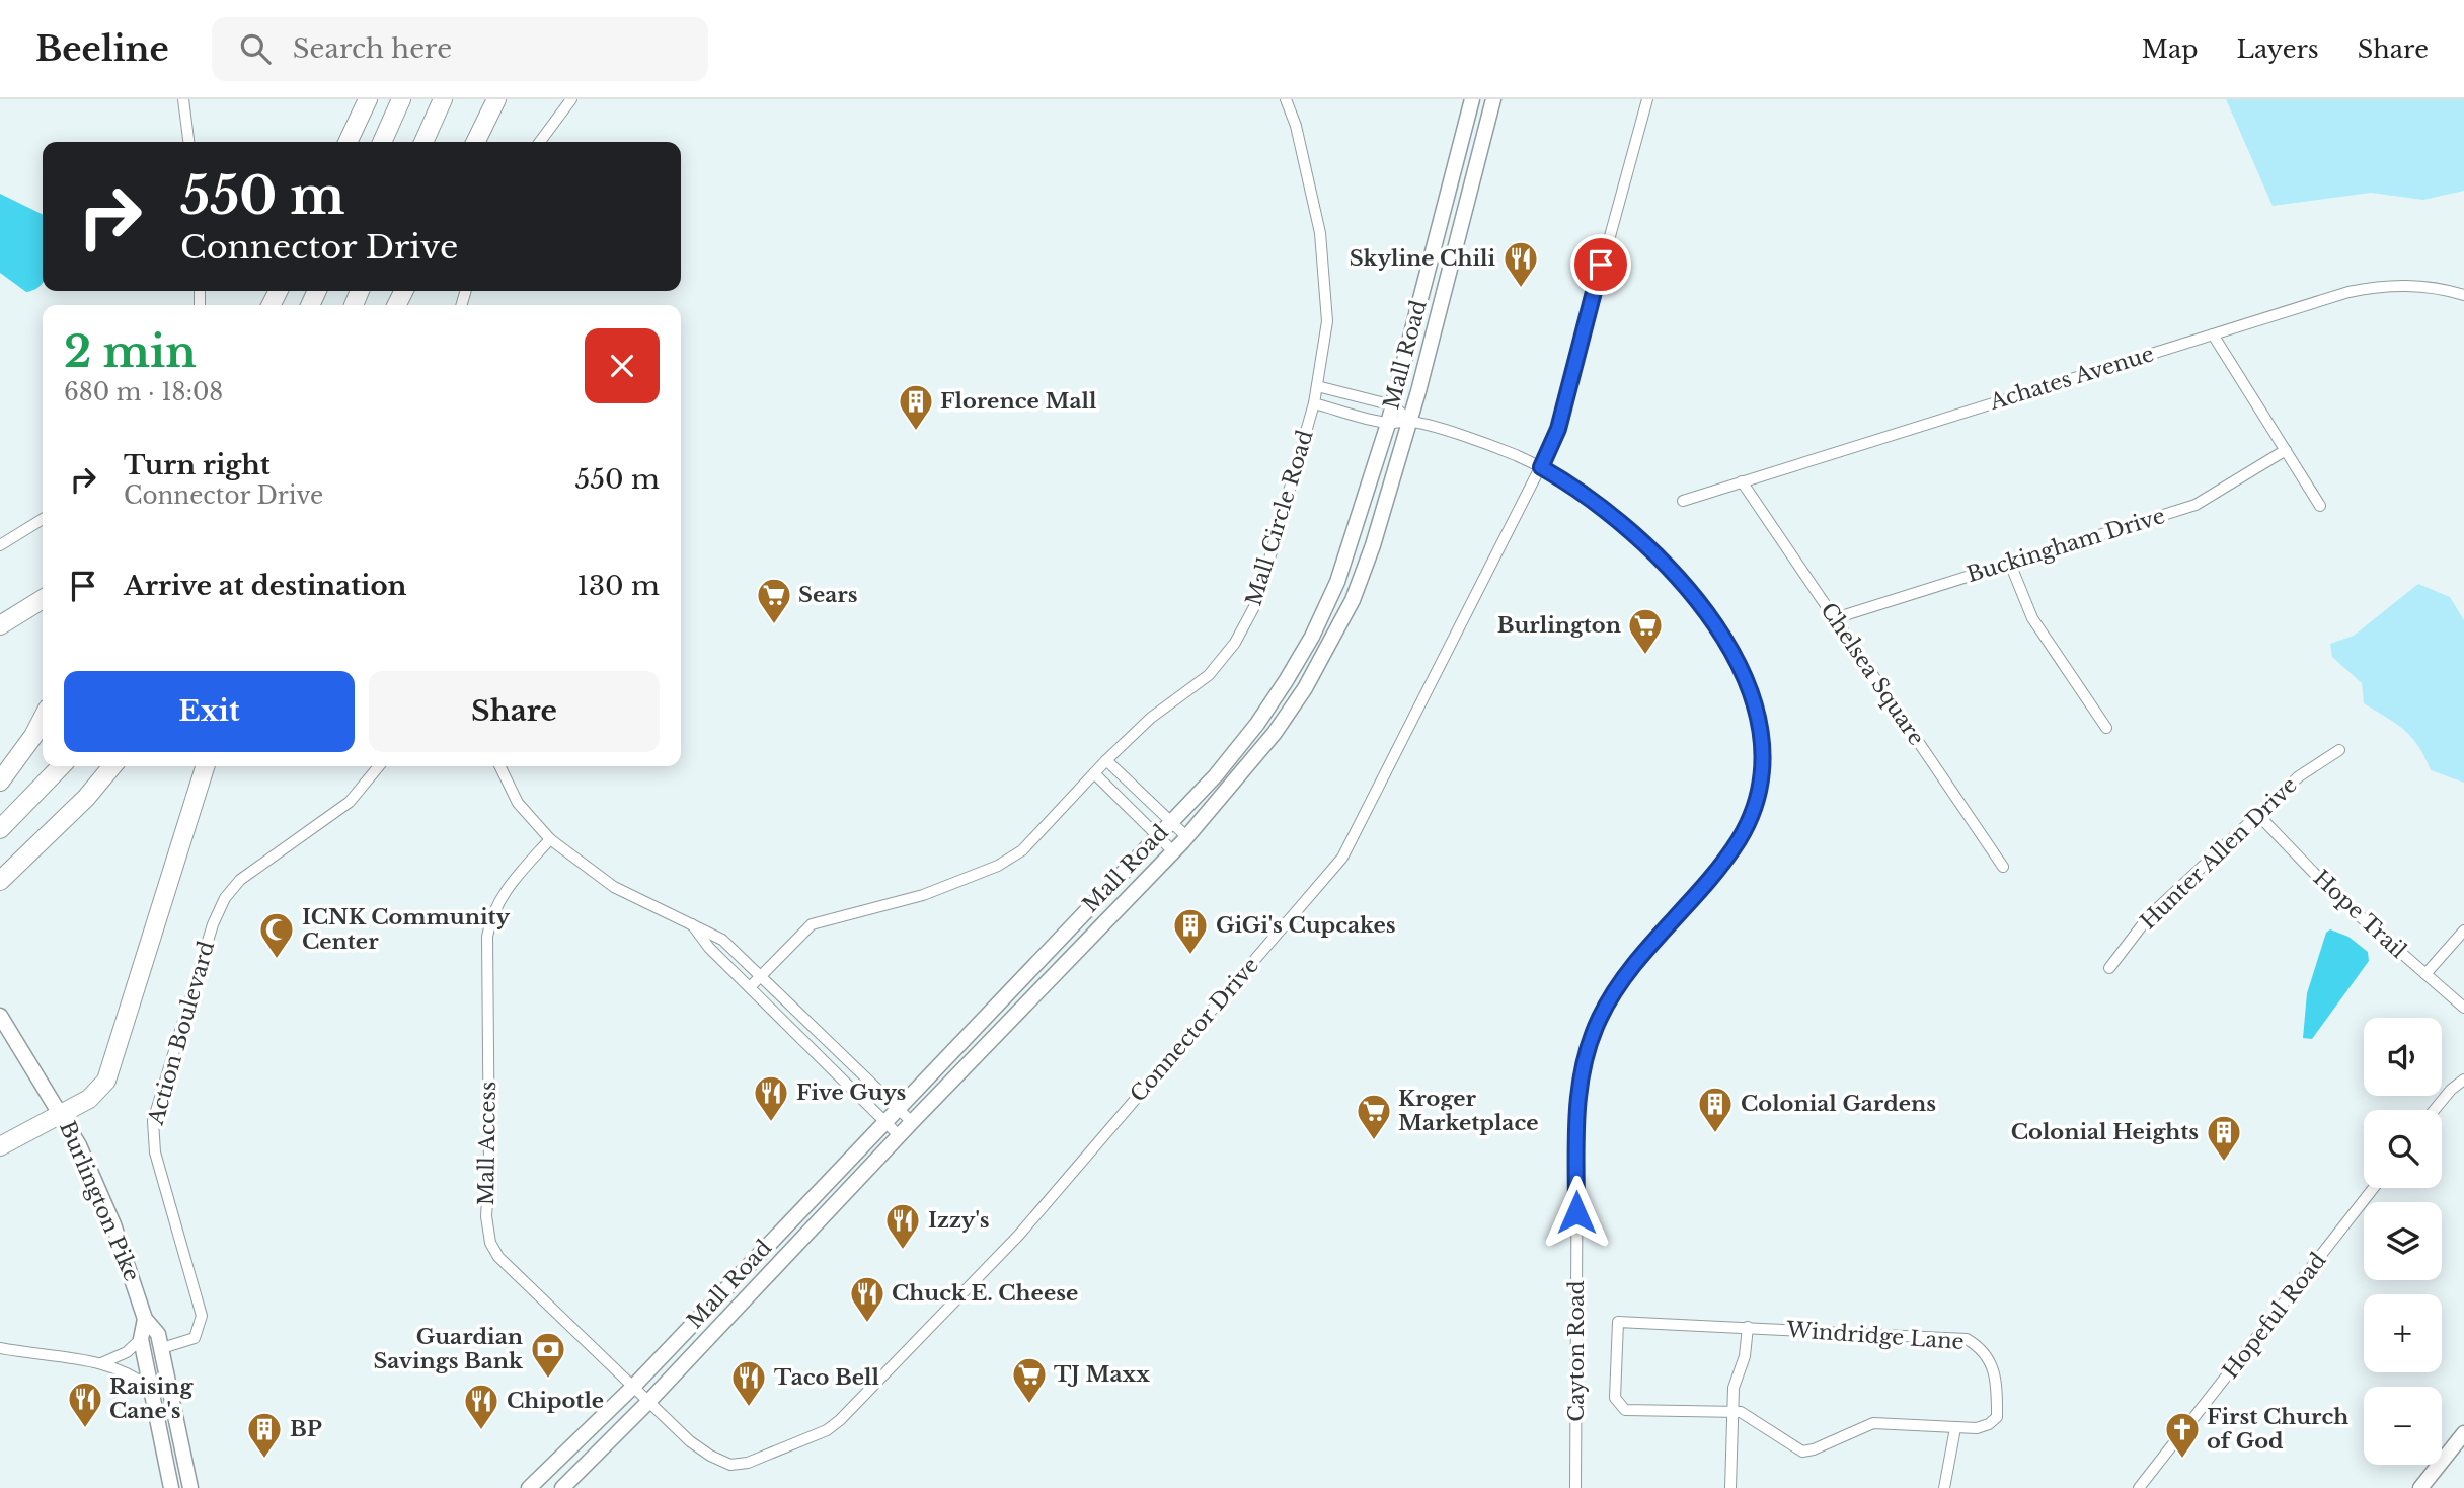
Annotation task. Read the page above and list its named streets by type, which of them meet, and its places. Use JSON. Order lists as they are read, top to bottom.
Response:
{
  "streets": {
    "main road": ["Mall Road", "Burlington Pike"],
    "street": [
      "Achates Avenue",
      "Mall Circle Road",
      "Buckingham Drive",
      "Chelsea Square",
      "Hunter Allen Drive",
      "Hope Trail",
      "Connector Drive",
      "Action Boulevard",
      "Mall Access",
      "Hopeful Road",
      "Windridge Lane",
      "Cayton Road"
    ]
  },
  "crossings": [
    ["Mall Road", "Connector Drive"],
    ["Mall Road", "Mall Access"],
    ["Mall Road", "Cayton Road"],
    ["Achates Avenue", "Chelsea Square"],
    ["Buckingham Drive", "Chelsea Square"],
    ["Hunter Allen Drive", "Hope Trail"],
    ["Connector Drive", "Mall Access"],
    ["Connector Drive", "Cayton Road"],
    ["Action Boulevard", "Burlington Pike"]
  ],
  "places": {
    "restaurant": [
      "Skyline Chili",
      "Five Guys",
      "Izzy's",
      "Chuck E. Cheese",
      "Taco Bell",
      "Raising Cane's",
      "Chipotle"
    ],
    "building": [
      "Florence Mall",
      "GiGi's Cupcakes",
      "Colonial Gardens",
      "Colonial Heights",
      "BP"
    ],
    "supermarket": [
      "Sears",
      "Burlington",
      "Kroger Marketplace",
      "TJ Maxx"
    ],
    "mosque": ["ICNK Community Center"],
    "bank": ["Guardian Savings Bank"],
    "church": ["First Church of God"]
  },
  "page": {
    "header": "Beeline",
    "search": "Search here",
    "nav": ["Map", "Layers", "Share"],
    "turn": ["550 m", "Connector Drive"],
    "heading": ["2 min", "680 m · 18:08"],
    "list": [
      {
        "name": "Turn right",
        "note": "Connector Drive",
        "value": "550 m"
      },
      {
        "name": "Arrive at destination",
        "value": "130 m"
      }
    ],
    "buttons": ["Exit", "Share"],
    "map_buttons": ["+", "−"]
  }
}
